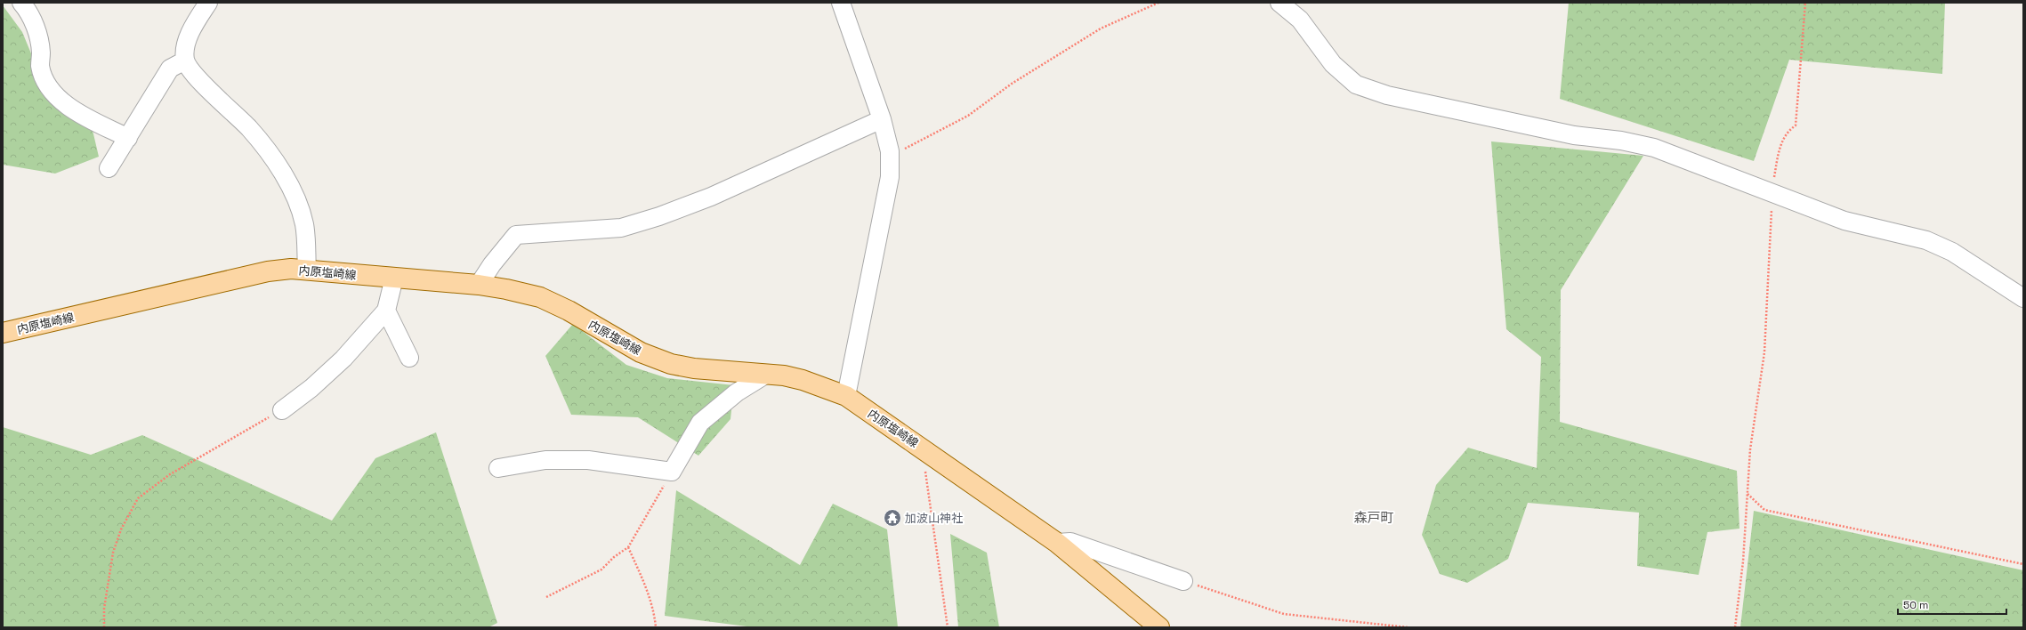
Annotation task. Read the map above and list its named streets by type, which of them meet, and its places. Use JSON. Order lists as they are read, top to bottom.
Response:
{
  "streets": {
    "main road": ["内原塩崎線"]
  },
  "districts": ["森戸町"],
  "places": {
    "temple": ["加波山神社"]
  },
  "scale_bar": "50 m"
}
